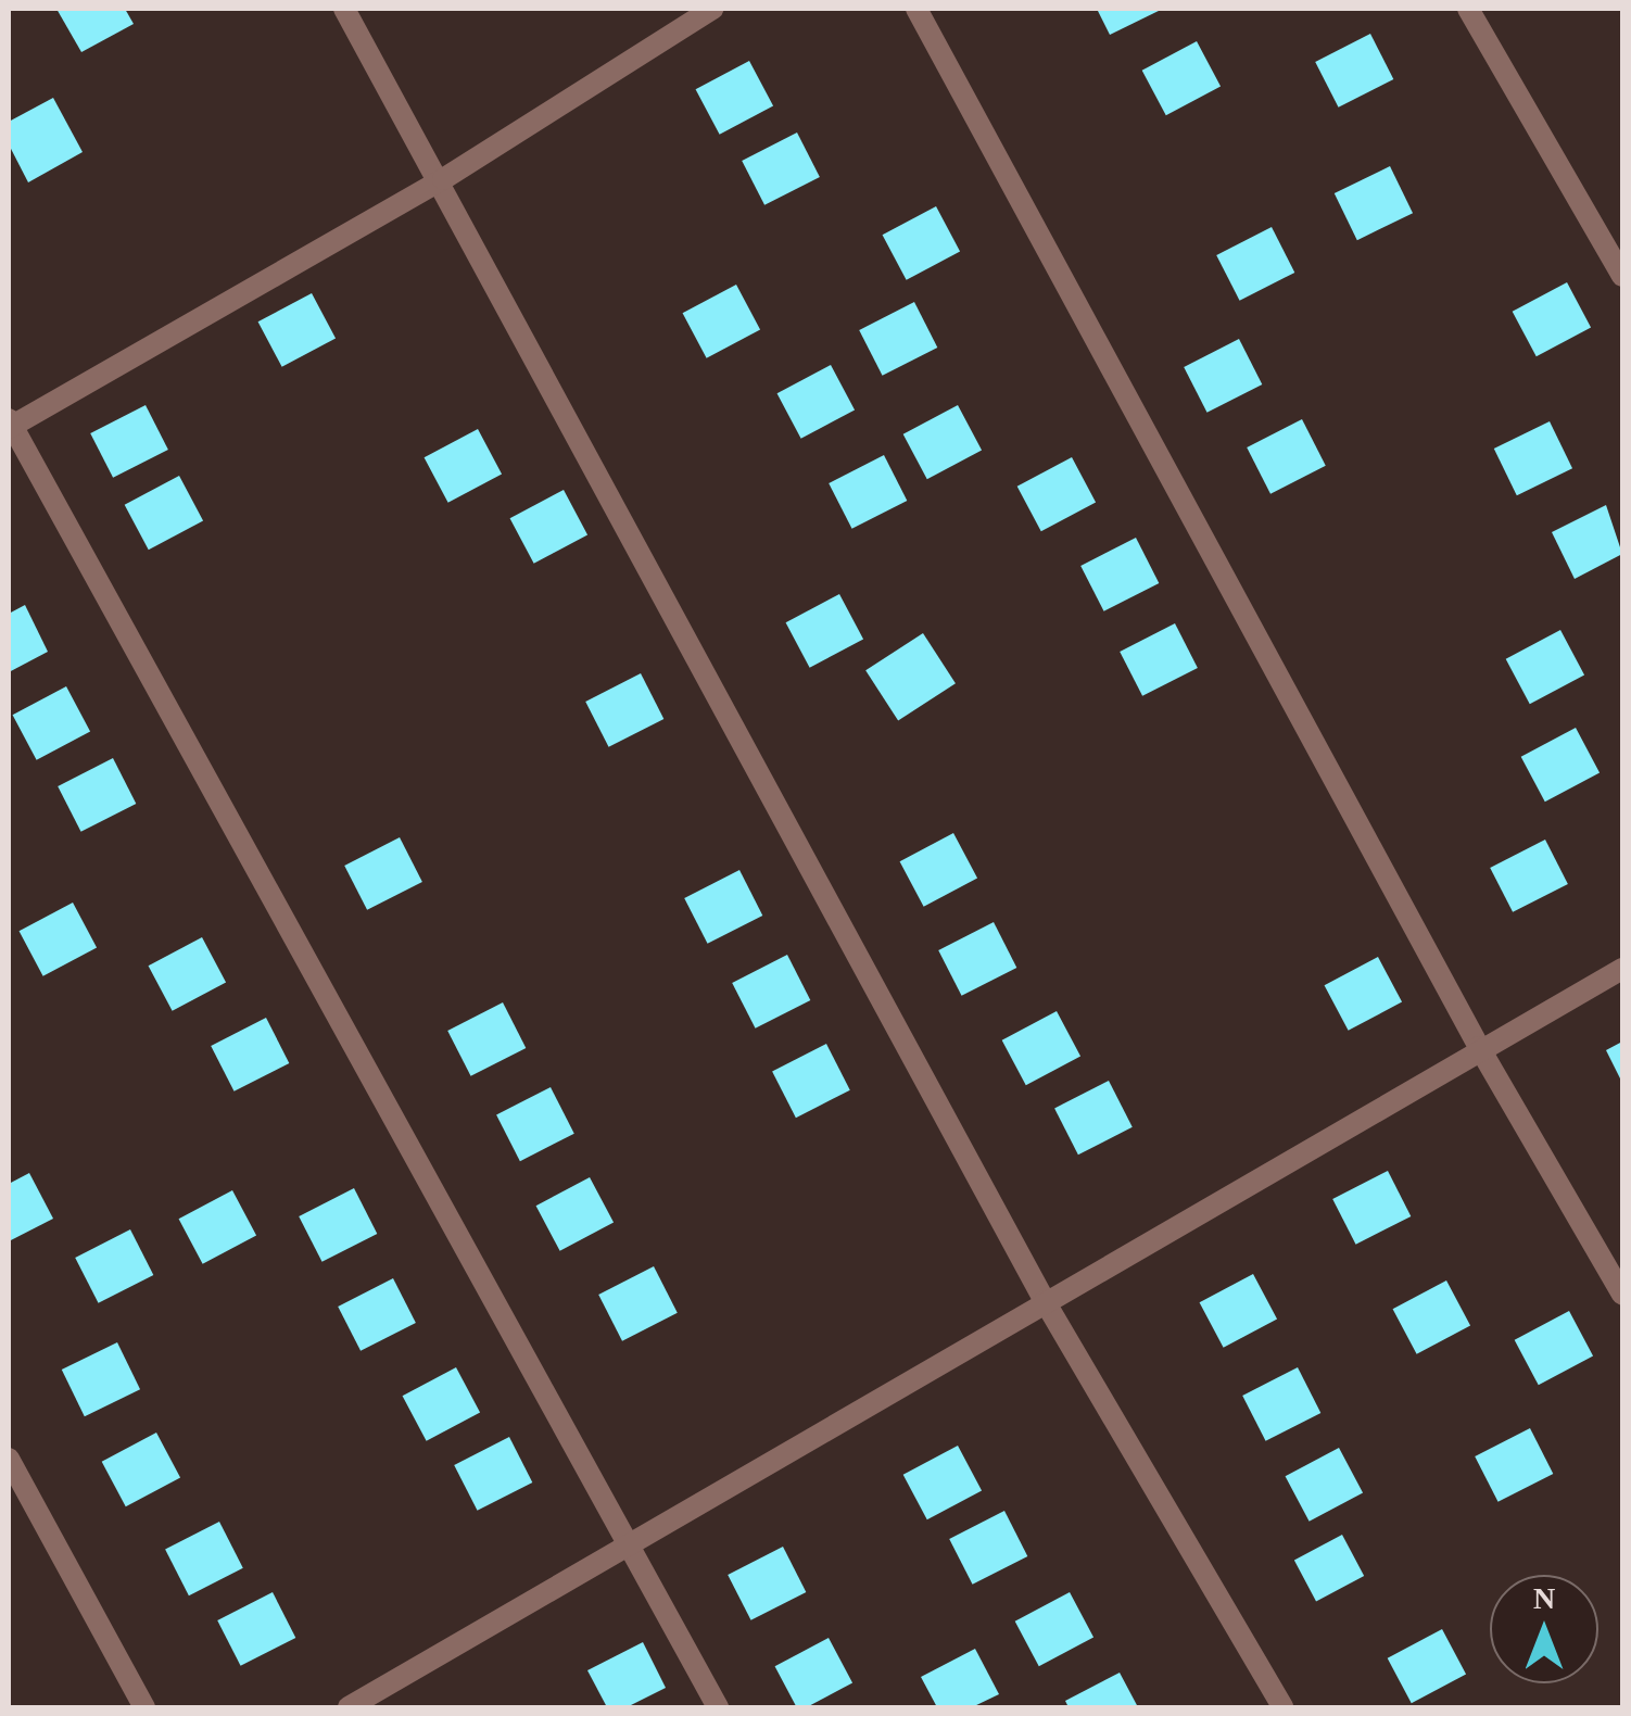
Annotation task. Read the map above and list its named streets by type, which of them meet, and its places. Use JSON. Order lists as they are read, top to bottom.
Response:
{
  "north": "top"
}
